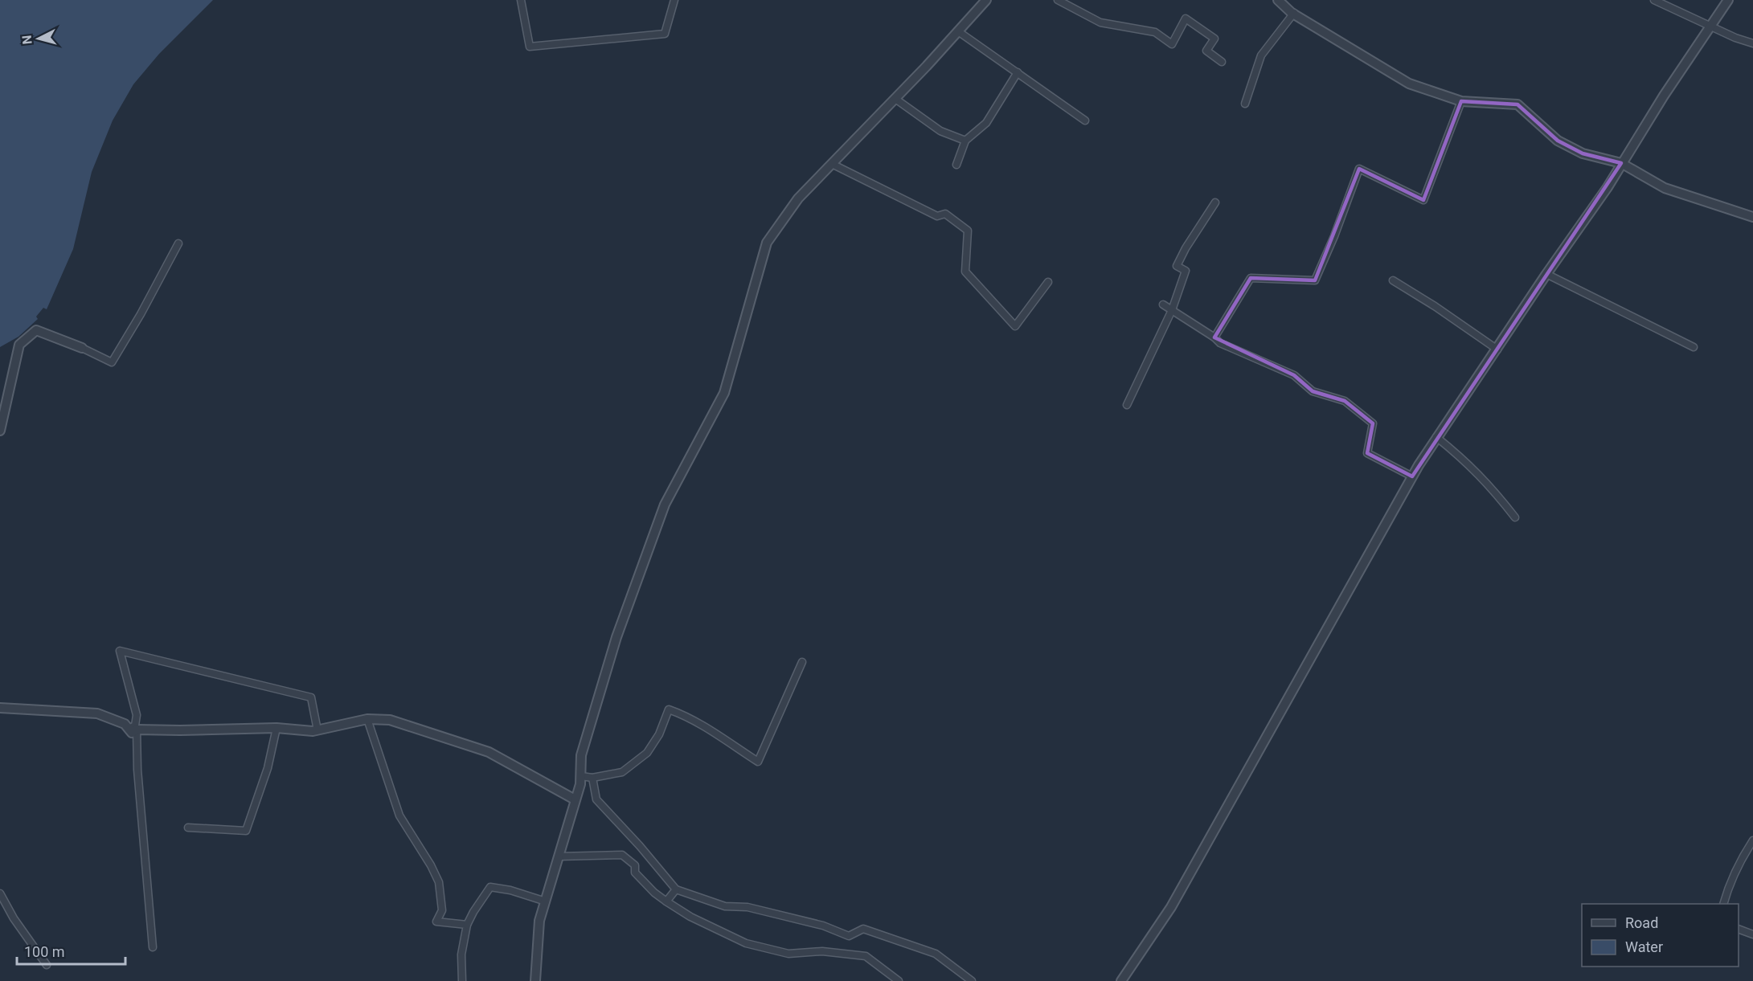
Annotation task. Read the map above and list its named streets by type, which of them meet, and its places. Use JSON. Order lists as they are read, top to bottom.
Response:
{
  "legend": ["Road", "Water"],
  "scale_bar": "100 m",
  "north": "left"
}
